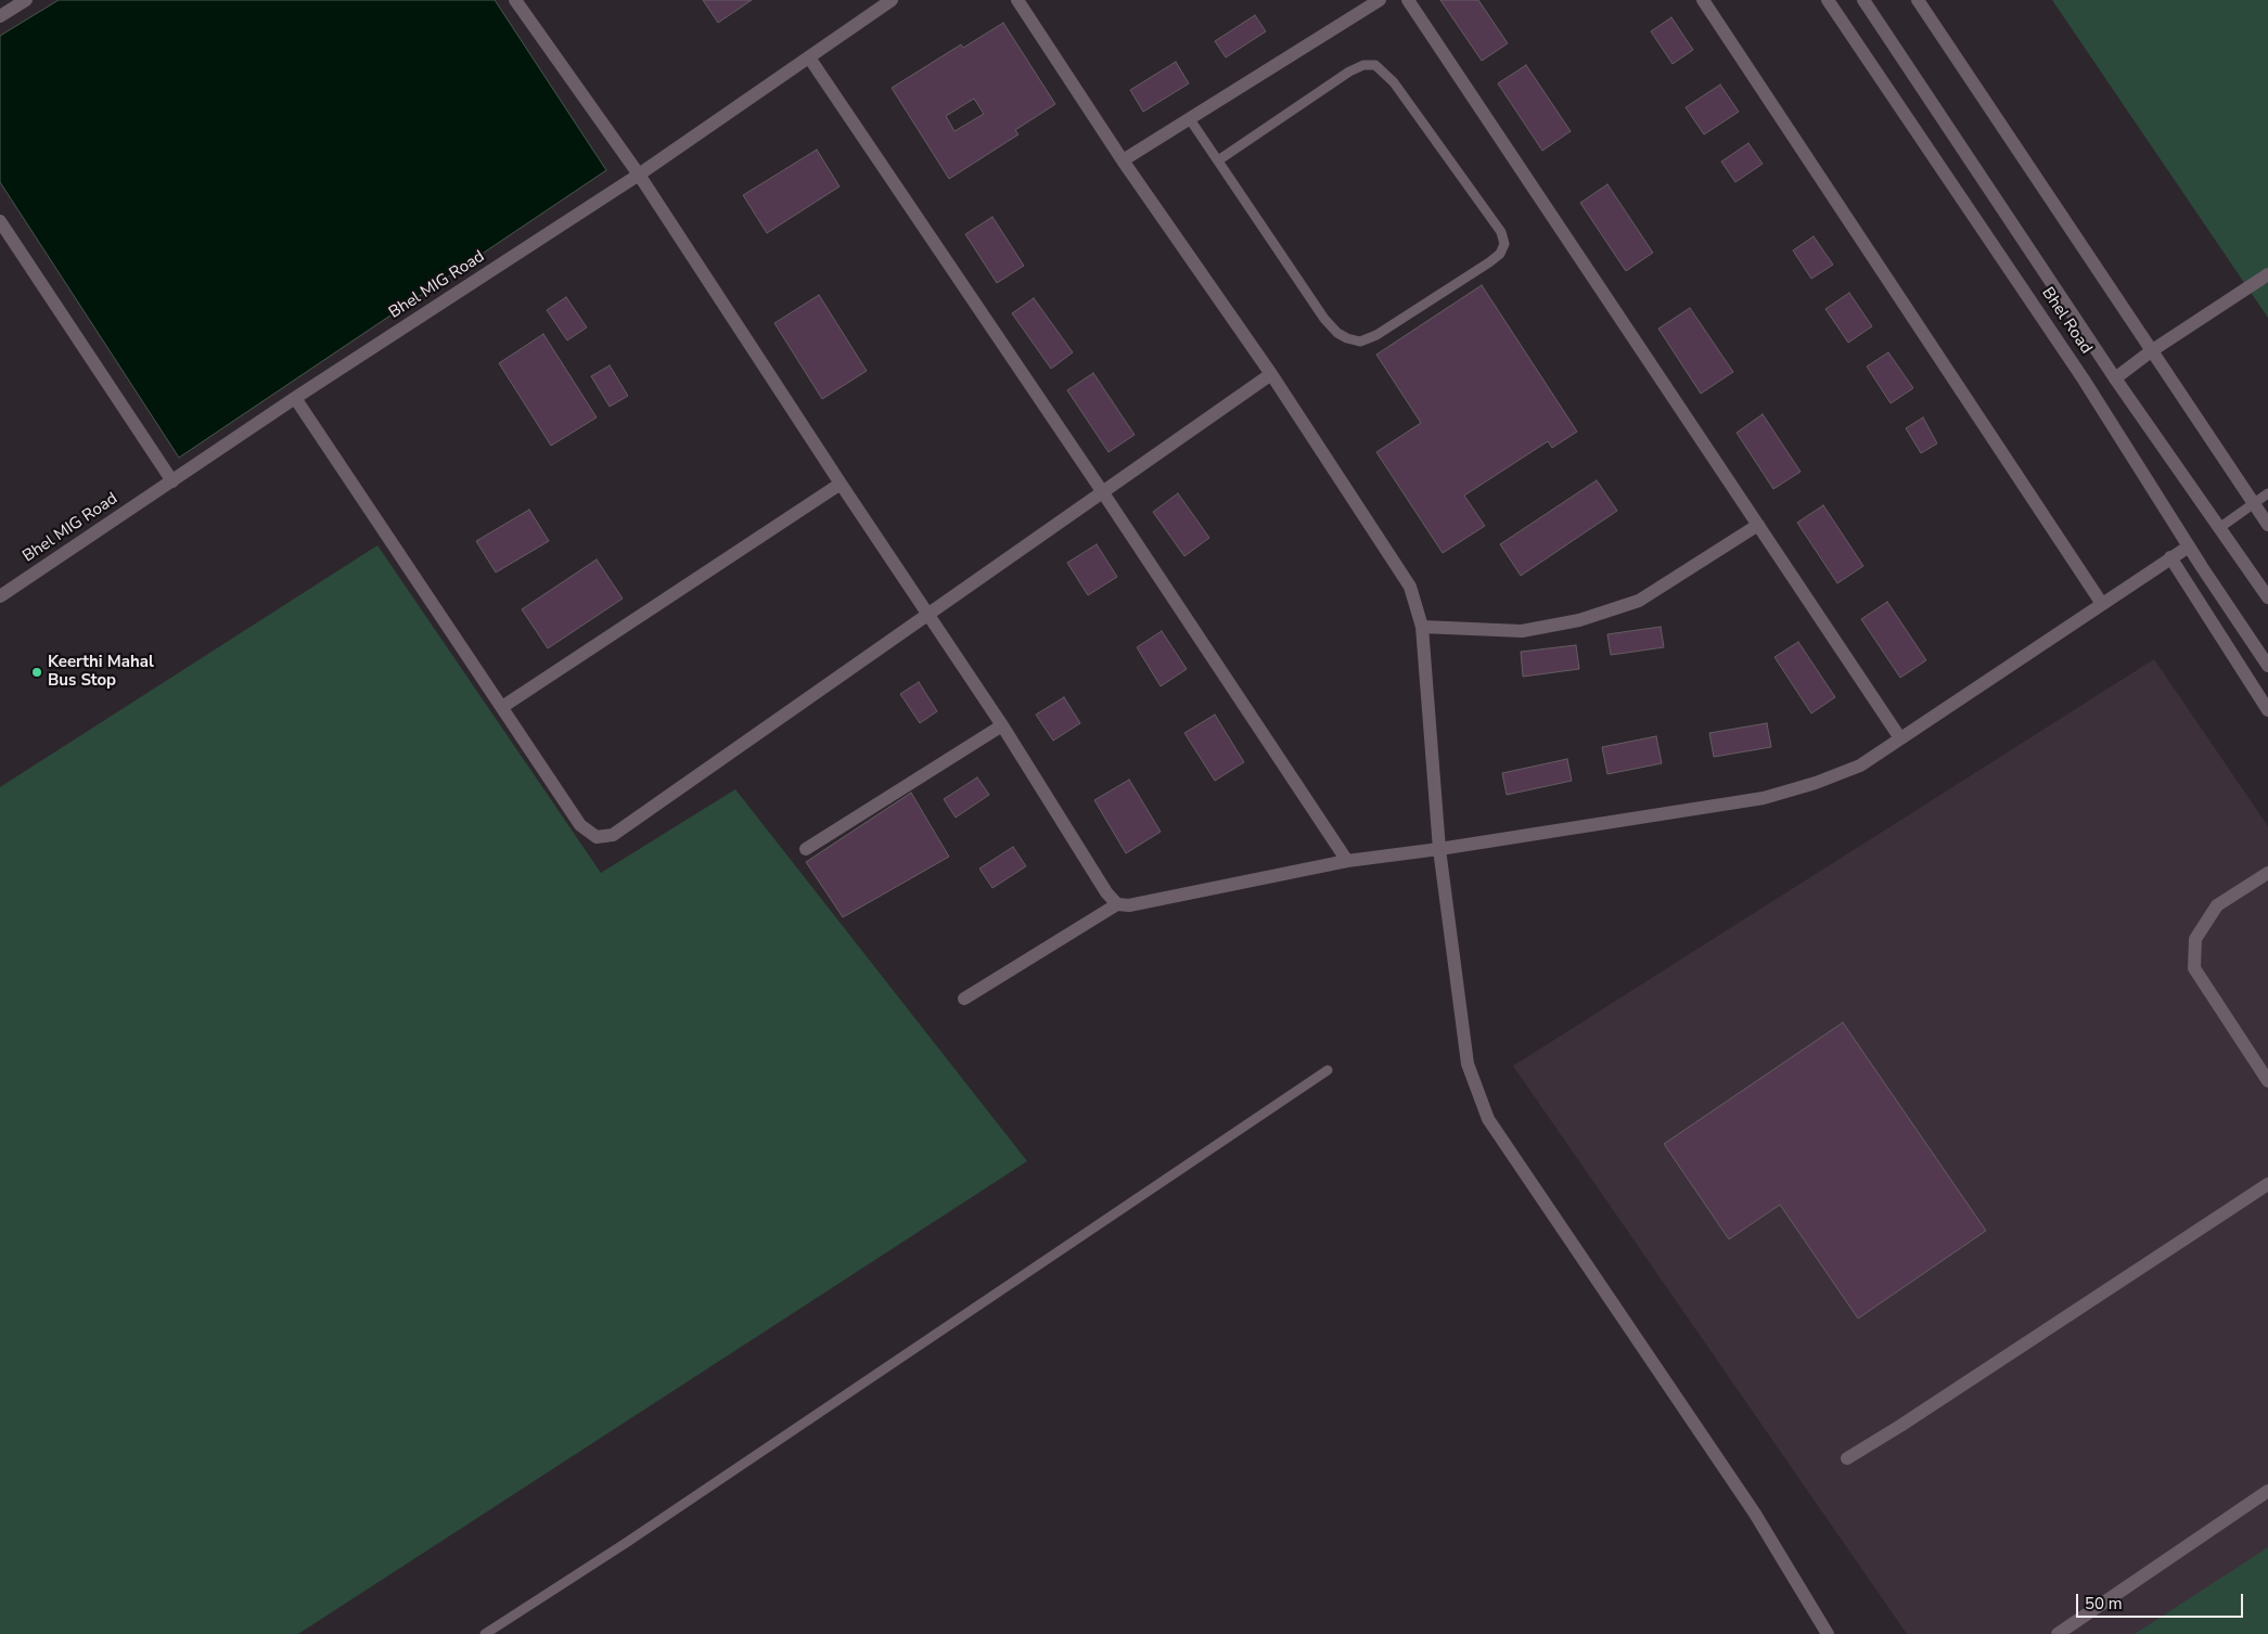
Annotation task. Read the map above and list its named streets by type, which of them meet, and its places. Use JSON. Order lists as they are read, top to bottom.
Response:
{
  "streets": {
    "street": ["Bhel MIG Road", "Bhel Road"]
  },
  "places": ["Keerthi Mahal Bus Stop"],
  "scale_bar": "50 m"
}
